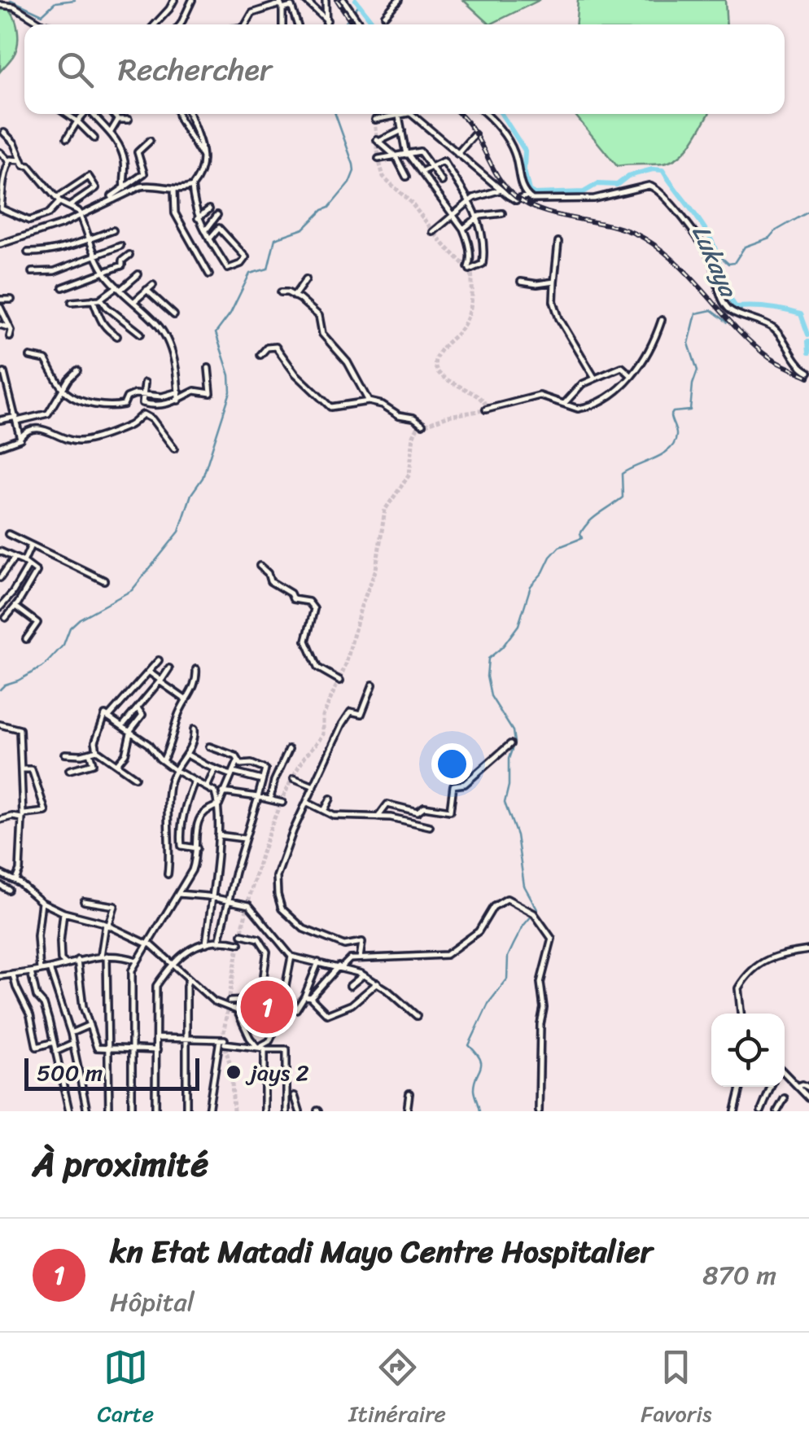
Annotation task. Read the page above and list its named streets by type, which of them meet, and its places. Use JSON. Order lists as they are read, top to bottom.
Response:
{
  "water": ["Lukaya"],
  "places": ["jays 2"],
  "scale_bar": "500 m",
  "page": {
    "search": "Rechercher",
    "pins": "1",
    "scale": "500 m",
    "heading": "À proximité",
    "list": [
      {
        "mark": "1",
        "name": "kn Etat Matadi Mayo Centre Hospitalier",
        "note": "Hôpital",
        "value": "870 m"
      }
    ],
    "nav": ["Carte", "Itinéraire", "Favoris"]
  }
}
